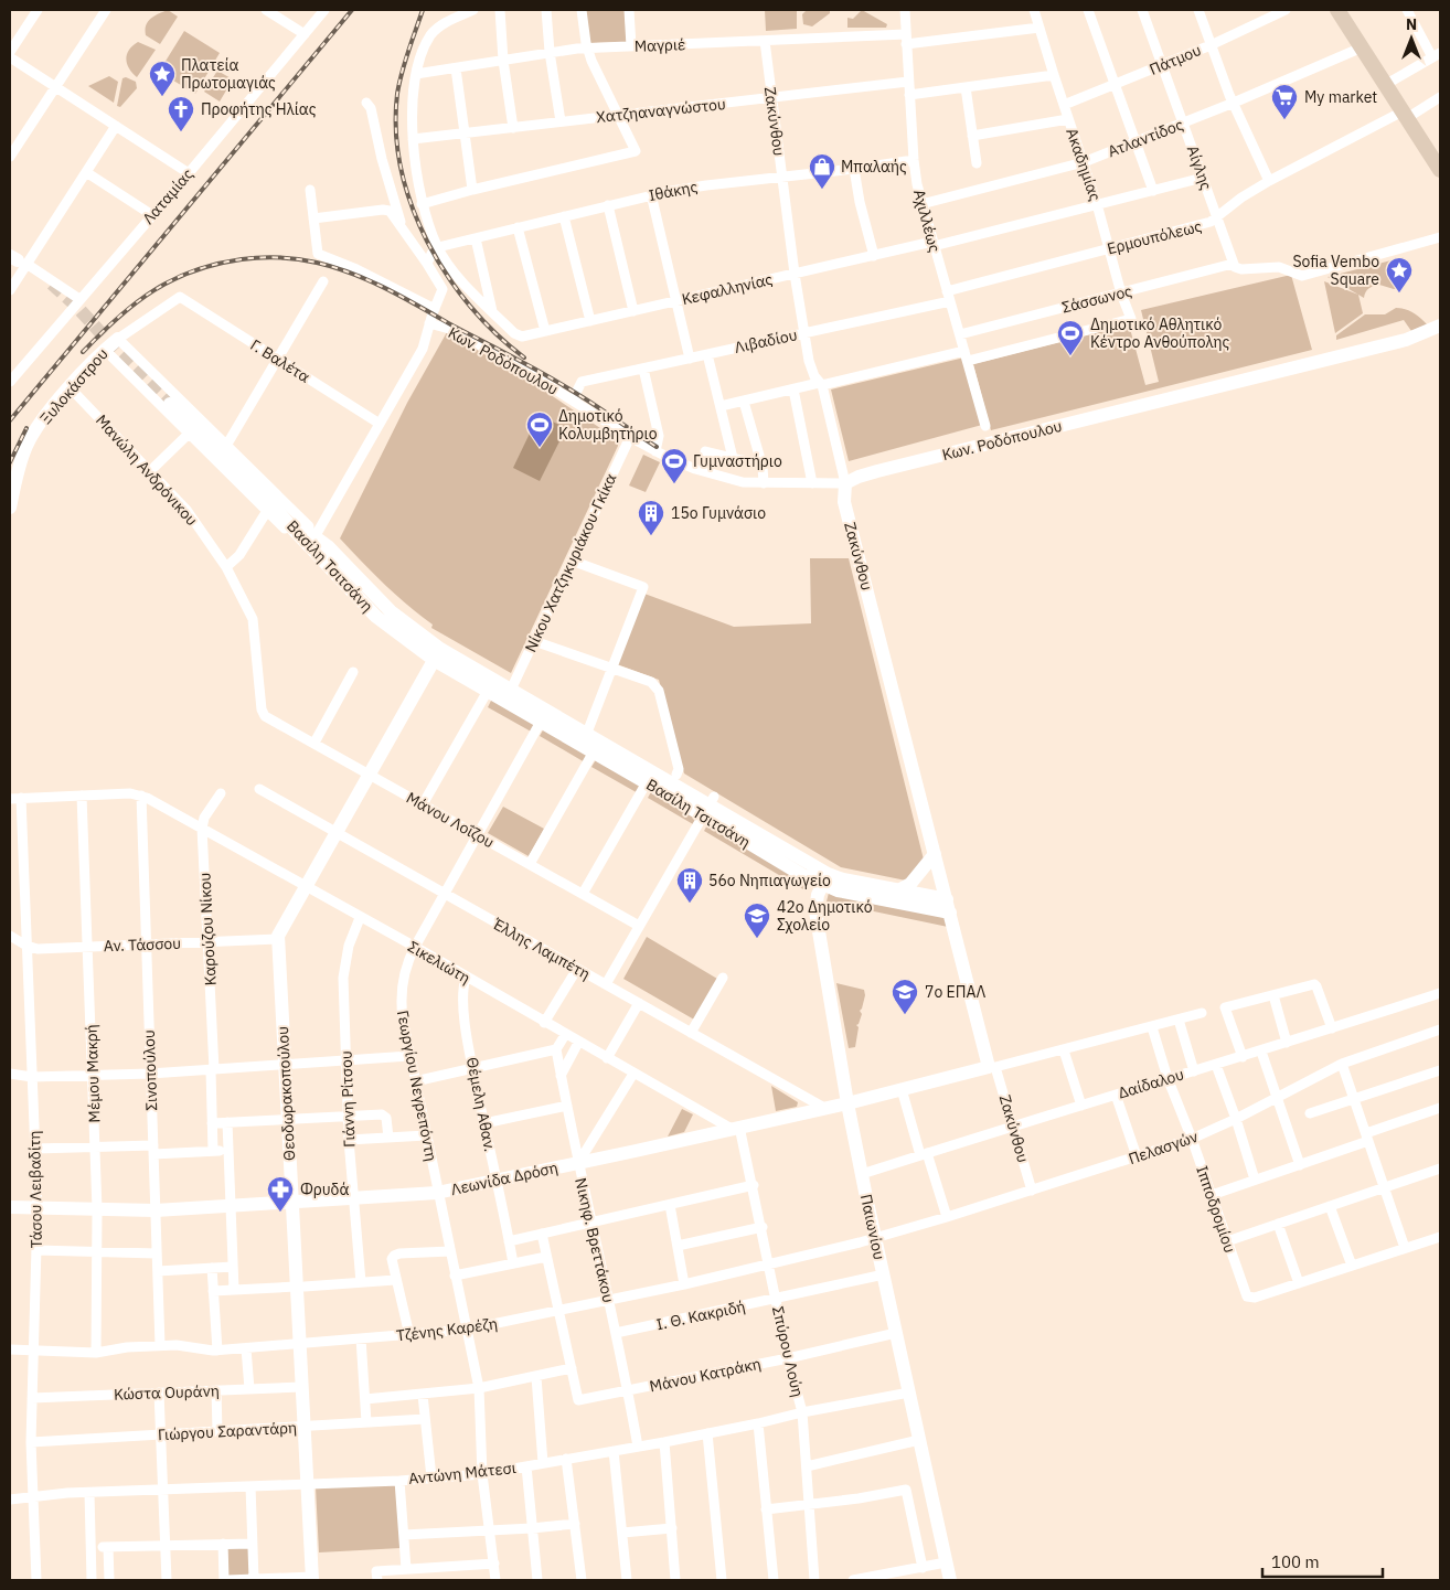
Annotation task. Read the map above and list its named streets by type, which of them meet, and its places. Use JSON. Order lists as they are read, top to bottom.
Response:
{
  "streets": {
    "street": [
      "Μαγριέ",
      "Πάτμου",
      "Χατζηαναγνώστου",
      "Ζακύνθου",
      "Ατλαντίδος",
      "Ακαδημίας",
      "Αίγλης",
      "Ιθάκης",
      "Λαταμίας",
      "Αχιλλέως",
      "Ερμουπόλεως",
      "Κεφαλληνίας",
      "Σάσσωνος",
      "Λιβαδίου",
      "Γ. Βαλέτα",
      "Κων. Ροδόπουλου",
      "Ξυλοκάστρου",
      "Μανώλη Ανδρόνικου",
      "Νίκου Χατζηκυριάκου-Γκίκα",
      "Βασίλη Τσιτσάνη",
      "Μάνου Λοΐζου",
      "Καρούζου Νίκου",
      "Αν. Τάσσου",
      "Έλλης Λαμπέτη",
      "Σικελιώτη",
      "Σινοπούλου",
      "Μέμου Μακρή",
      "Δαίδαλου",
      "Γεωργίου Νεγρεπόντη",
      "Θεοδωρακοπούλου",
      "Γιάννη Ρίτσου",
      "Θέμελη Αθαν.",
      "Πελασγών",
      "Λεωνίδα Δρόση",
      "Τάσου Λειβαδίτη",
      "Ιπποδρομίου",
      "Παιωνίου",
      "Νικηφ. Βρεττάκου",
      "Ι. Θ. Κακριδή",
      "Τζένης Καρέζη",
      "Σπύρου Λούη",
      "Μάνου Κατράκη",
      "Κώστα Ουράνη",
      "Γιώργου Σαραντάρη",
      "Αντώνη Μάτεσι"
    ]
  },
  "crossings": [
    ["Μαγριέ", "Ζακύνθου"],
    ["Μαγριέ", "Ακαδημίας"],
    ["Μαγριέ", "Αχιλλέως"],
    ["Πάτμου", "Ακαδημίας"],
    ["Πάτμου", "Αίγλης"],
    ["Χατζηαναγνώστου", "Ζακύνθου"],
    ["Χατζηαναγνώστου", "Αχιλλέως"],
    ["Ζακύνθου", "Ιθάκης"],
    ["Ζακύνθου", "Κεφαλληνίας"],
    ["Ζακύνθου", "Λιβαδίου"],
    ["Ζακύνθου", "Κων. Ροδόπουλου"],
    ["Ζακύνθου", "Βασίλη Τσιτσάνη"],
    ["Ζακύνθου", "Δαίδαλου"],
    ["Ζακύνθου", "Πελασγών"],
    ["Ζακύνθου", "Λεωνίδα Δρόση"],
    ["Ατλαντίδος", "Ακαδημίας"],
    ["Ατλαντίδος", "Αίγλης"],
    ["Ατλαντίδος", "Αχιλλέως"],
    ["Ακαδημίας", "Αχιλλέως"],
    ["Ακαδημίας", "Ερμουπόλεως"],
    ["Ακαδημίας", "Κεφαλληνίας"],
    ["Ακαδημίας", "Σάσσωνος"],
    ["Αίγλης", "Ερμουπόλεως"],
    ["Αίγλης", "Κεφαλληνίας"],
    ["Αίγλης", "Σάσσωνος"],
    ["Ιθάκης", "Αχιλλέως"],
    ["Αχιλλέως", "Ερμουπόλεως"],
    ["Αχιλλέως", "Κεφαλληνίας"],
    ["Αχιλλέως", "Σάσσωνος"],
    ["Αχιλλέως", "Λιβαδίου"],
    ["Ερμουπόλεως", "Λιβαδίου"],
    ["Λιβαδίου", "Κων. Ροδόπουλου"],
    ["Γ. Βαλέτα", "Ξυλοκάστρου"],
    ["Κων. Ροδόπουλου", "Νίκου Χατζηκυριάκου-Γκίκα"],
    ["Ξυλοκάστρου", "Μανώλη Ανδρόνικου"],
    ["Ξυλοκάστρου", "Βασίλη Τσιτσάνη"],
    ["Μανώλη Ανδρόνικου", "Μάνου Λοΐζου"],
    ["Νίκου Χατζηκυριάκου-Γκίκα", "Βασίλη Τσιτσάνη"],
    ["Βασίλη Τσιτσάνη", "Γεωργίου Νεγρεπόντη"],
    ["Βασίλη Τσιτσάνη", "Θεοδωρακοπούλου"],
    ["Βασίλη Τσιτσάνη", "Παιωνίου"],
    ["Μάνου Λοΐζου", "Γεωργίου Νεγρεπόντη"],
    ["Μάνου Λοΐζου", "Θεοδωρακοπούλου"],
    ["Καρούζου Νίκου", "Αν. Τάσσου"],
    ["Καρούζου Νίκου", "Σικελιώτη"],
    ["Αν. Τάσσου", "Σινοπούλου"],
    ["Αν. Τάσσου", "Μέμου Μακρή"],
    ["Αν. Τάσσου", "Θεοδωρακοπούλου"],
    ["Αν. Τάσσου", "Τάσου Λειβαδίτη"],
    ["Έλλης Λαμπέτη", "Γεωργίου Νεγρεπόντη"],
    ["Έλλης Λαμπέτη", "Θεοδωρακοπούλου"],
    ["Έλλης Λαμπέτη", "Λεωνίδα Δρόση"],
    ["Σικελιώτη", "Σινοπούλου"],
    ["Σικελιώτη", "Γεωργίου Νεγρεπόντη"],
    ["Σικελιώτη", "Θεοδωρακοπούλου"],
    ["Σικελιώτη", "Γιάννη Ρίτσου"],
    ["Σικελιώτη", "Θέμελη Αθαν."],
    ["Σικελιώτη", "Λεωνίδα Δρόση"],
    ["Σικελιώτη", "Σπύρου Λούη"],
    ["Σινοπούλου", "Λεωνίδα Δρόση"],
    ["Σινοπούλου", "Τζένης Καρέζη"],
    ["Μέμου Μακρή", "Λεωνίδα Δρόση"],
    ["Μέμου Μακρή", "Τζένης Καρέζη"],
    ["Δαίδαλου", "Ιπποδρομίου"],
    ["Δαίδαλου", "Παιωνίου"],
    ["Γεωργίου Νεγρεπόντη", "Λεωνίδα Δρόση"],
    ["Γεωργίου Νεγρεπόντη", "Τζένης Καρέζη"],
    ["Γεωργίου Νεγρεπόντη", "Αντώνη Μάτεσι"],
    ["Θεοδωρακοπούλου", "Λεωνίδα Δρόση"],
    ["Θεοδωρακοπούλου", "Τζένης Καρέζη"],
    ["Θεοδωρακοπούλου", "Κώστα Ουράνη"],
    ["Θεοδωρακοπούλου", "Γιώργου Σαραντάρη"],
    ["Θεοδωρακοπούλου", "Αντώνη Μάτεσι"],
    ["Γιάννη Ρίτσου", "Λεωνίδα Δρόση"],
    ["Θέμελη Αθαν.", "Λεωνίδα Δρόση"],
    ["Πελασγών", "Ιπποδρομίου"],
    ["Πελασγών", "Παιωνίου"],
    ["Πελασγών", "Τζένης Καρέζη"],
    ["Λεωνίδα Δρόση", "Τάσου Λειβαδίτη"],
    ["Λεωνίδα Δρόση", "Παιωνίου"],
    ["Λεωνίδα Δρόση", "Νικηφ. Βρεττάκου"],
    ["Λεωνίδα Δρόση", "Σπύρου Λούη"],
    ["Τάσου Λειβαδίτη", "Τζένης Καρέζη"],
    ["Τάσου Λειβαδίτη", "Κώστα Ουράνη"],
    ["Τάσου Λειβαδίτη", "Γιώργου Σαραντάρη"],
    ["Τάσου Λειβαδίτη", "Αντώνη Μάτεσι"],
    ["Παιωνίου", "Ι. Θ. Κακριδή"],
    ["Παιωνίου", "Τζένης Καρέζη"],
    ["Παιωνίου", "Μάνου Κατράκη"],
    ["Παιωνίου", "Αντώνη Μάτεσι"],
    ["Νικηφ. Βρεττάκου", "Ι. Θ. Κακριδή"],
    ["Νικηφ. Βρεττάκου", "Τζένης Καρέζη"],
    ["Νικηφ. Βρεττάκου", "Μάνου Κατράκη"],
    ["Νικηφ. Βρεττάκου", "Αντώνη Μάτεσι"],
    ["Ι. Θ. Κακριδή", "Σπύρου Λούη"],
    ["Τζένης Καρέζη", "Σπύρου Λούη"],
    ["Σπύρου Λούη", "Μάνου Κατράκη"],
    ["Σπύρου Λούη", "Αντώνη Μάτεσι"]
  ],
  "places": {
    "place": ["Πλατεία Πρωτομαγιάς", "Sofia Vembo Square"],
    "supermarket": ["My market"],
    "church": ["Προφήτης Ηλίας"],
    "shop": ["Μπαλαής"],
    "sports": ["Δημοτικό Αθλητικό Κέντρο Ανθούπολης", "Δημοτικό Κολυμβητήριο", "Γυμναστήριο"],
    "building": ["15ο Γυμνάσιο", "56ο Νηπιαγωγείο"],
    "school or university": ["42ο Δημοτικό Σχολείο", "7ο ΕΠΑΛ"],
    "pharmacy": ["Φρυδά"]
  },
  "scale_bar": "100 m",
  "north": "top"
}
